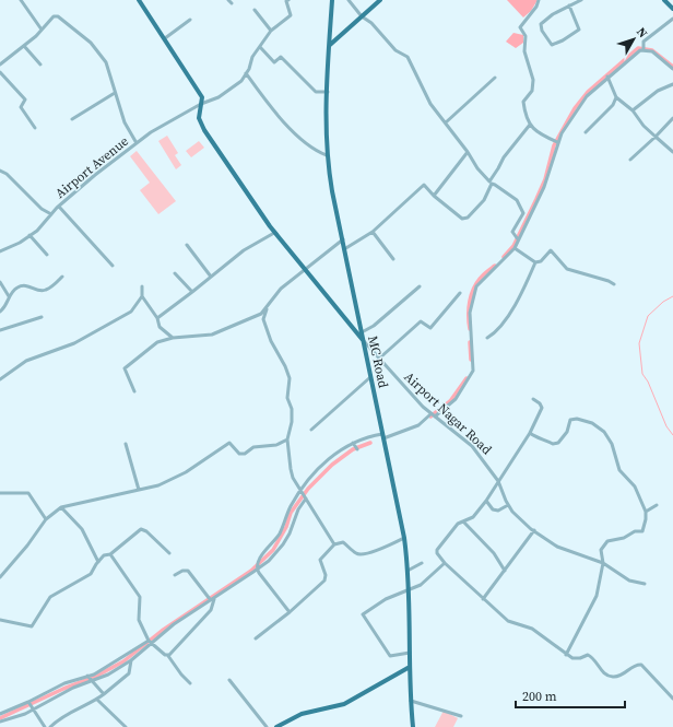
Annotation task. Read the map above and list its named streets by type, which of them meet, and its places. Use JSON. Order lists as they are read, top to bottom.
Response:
{
  "streets": {
    "main road": ["MC Road"],
    "street": ["Airport Avenue", "Airport Nagar Road"]
  },
  "crossings": [
    ["MC Road", "Airport Nagar Road"]
  ],
  "scale_bar": "200 m",
  "north": "top right"
}
